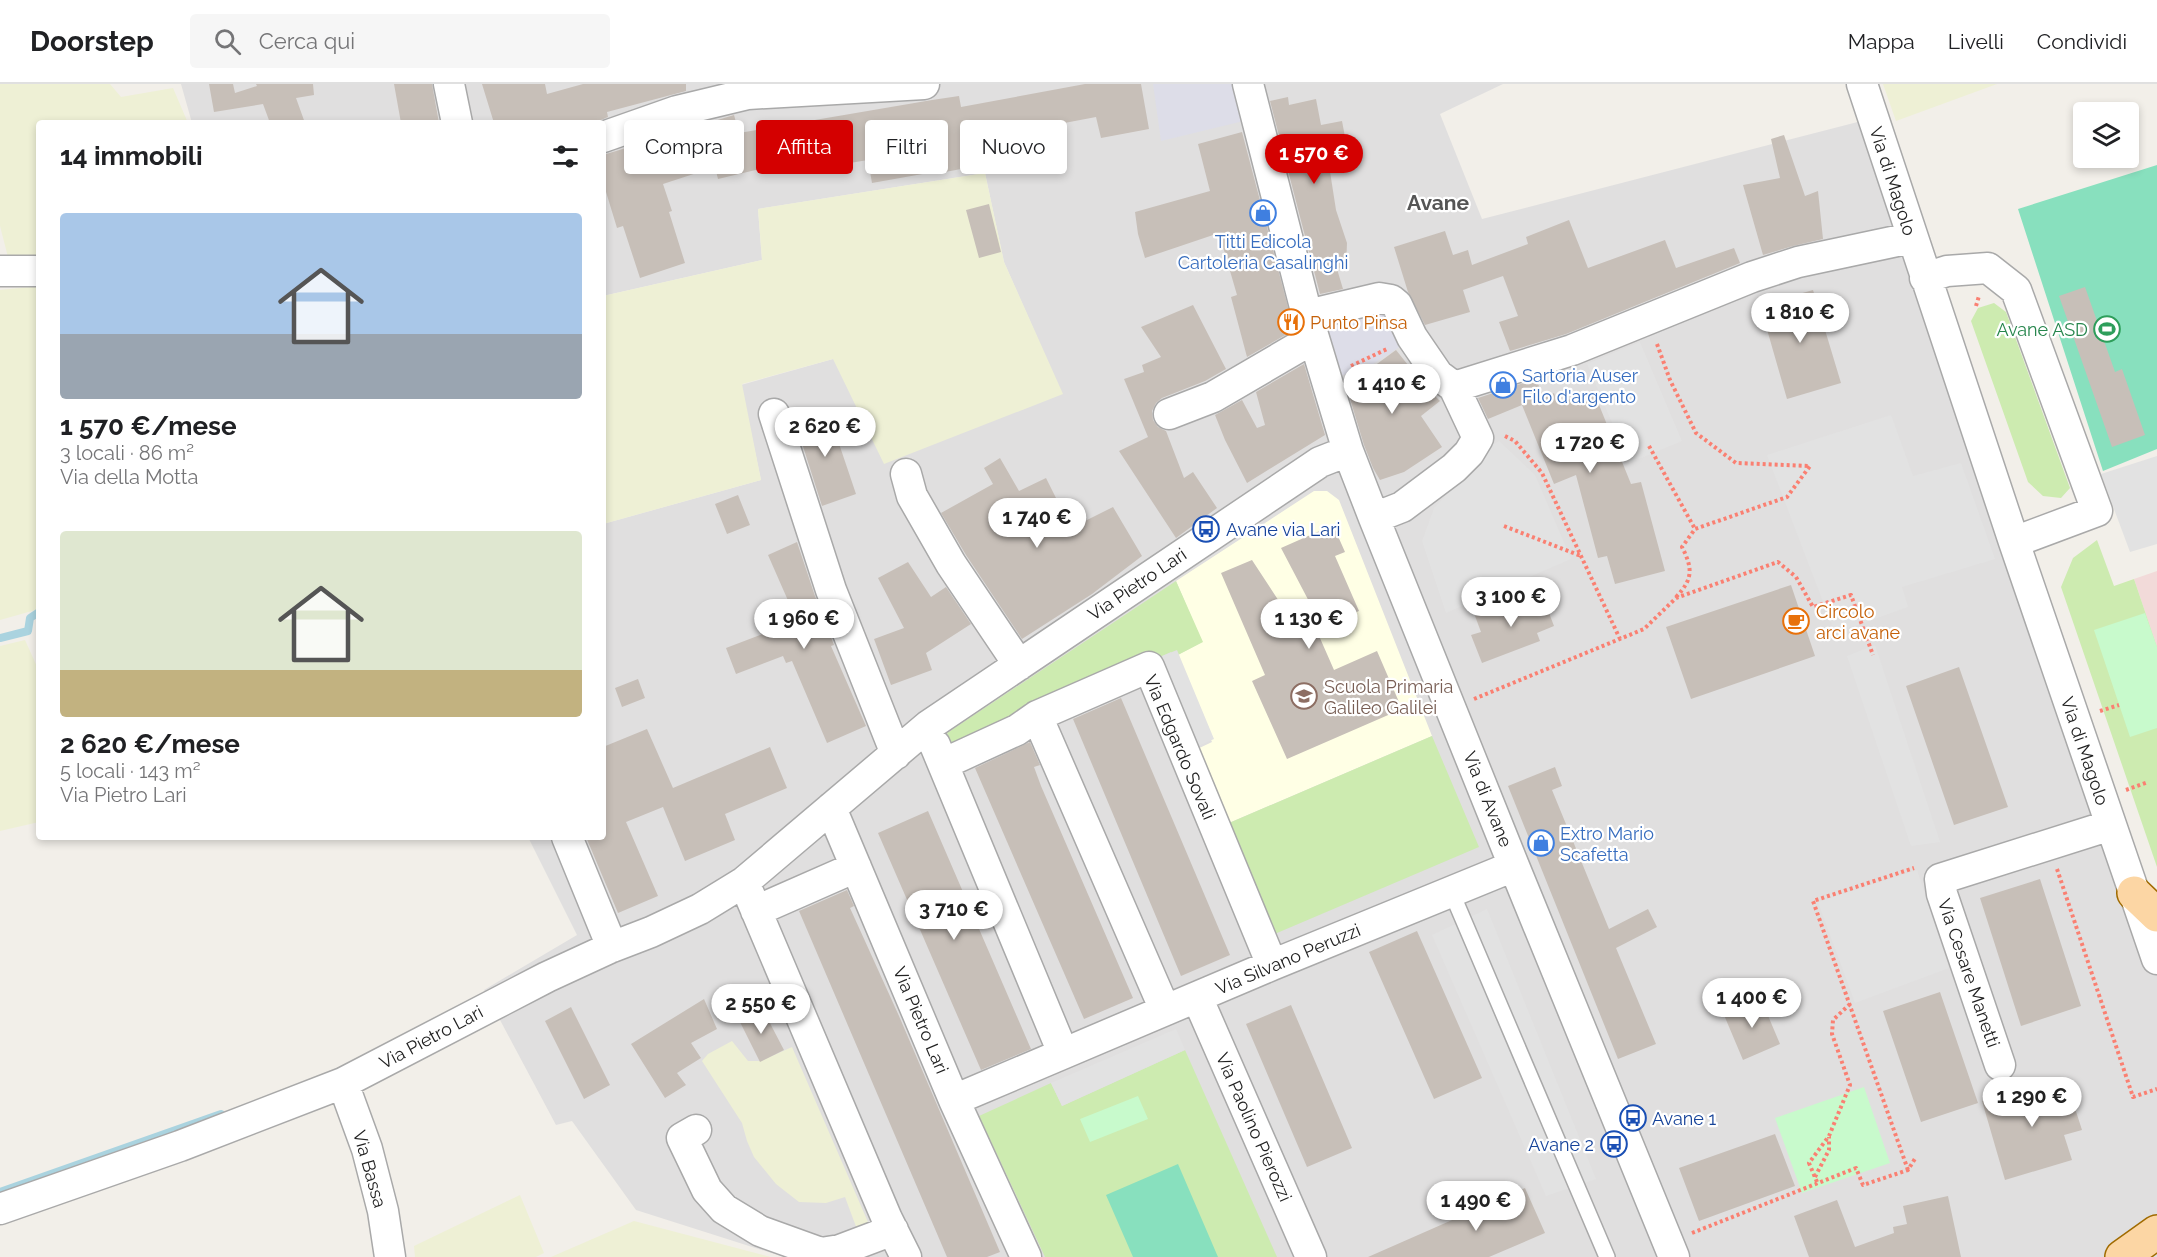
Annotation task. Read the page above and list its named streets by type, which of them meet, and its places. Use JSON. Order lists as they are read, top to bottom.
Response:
{
  "streets": {
    "street": [
      "Via di Magolo",
      "Via Pietro Lari",
      "Via Edgardo Sovali",
      "Via di Avane",
      "Via Silvano Peruzzi",
      "Via Cesare Manetti",
      "Via Paolino Pierozzi",
      "Via Bassa"
    ]
  },
  "crossings": [
    ["Via di Magolo", "Via Cesare Manetti"],
    ["Via Pietro Lari", "Via di Avane"],
    ["Via Pietro Lari", "Via Silvano Peruzzi"],
    ["Via Pietro Lari", "Via Bassa"],
    ["Via Edgardo Sovali", "Via Silvano Peruzzi"],
    ["Via di Avane", "Via Silvano Peruzzi"],
    ["Via Silvano Peruzzi", "Via Paolino Pierozzi"]
  ],
  "districts": ["Avane"],
  "places": {
    "shop": ["Titti Edicola Cartoleria Casalinghi", "Sartoria Auser Filo d'argento", "Extro Mario Scafetta"],
    "restaurant": ["Punto Pinsa"],
    "sports": ["Avane ASD"],
    "bus stop": ["Avane via Lari", "Avane 1", "Avane 2"],
    "cafe": ["Circolo arci avane"],
    "school or university": ["Scuola Primaria Galileo Galilei"]
  },
  "page": {
    "header": "Doorstep",
    "search": "Cerca qui",
    "nav": ["Mappa", "Livelli", "Condividi"],
    "chip": [
      "Compra",
      "Affitta",
      "Filtri",
      "Nuovo"
    ],
    "heading": "14 immobili",
    "price": [
      "1 570 €",
      "1 810 €",
      "1 410 €",
      "2 620 €",
      "1 720 €",
      "1 740 €",
      "3 100 €",
      "1 960 €",
      "1 130 €",
      "3 710 €",
      "1 400 €",
      "2 550 €",
      "1 290 €",
      "1 490 €"
    ],
    "list": [
      {
        "name": "1 570 €/mese",
        "note": "3 locali · 86 m² · Via della Motta"
      },
      {
        "name": "2 620 €/mese",
        "note": "5 locali · 143 m² · Via Pietro Lari"
      }
    ]
  }
}
